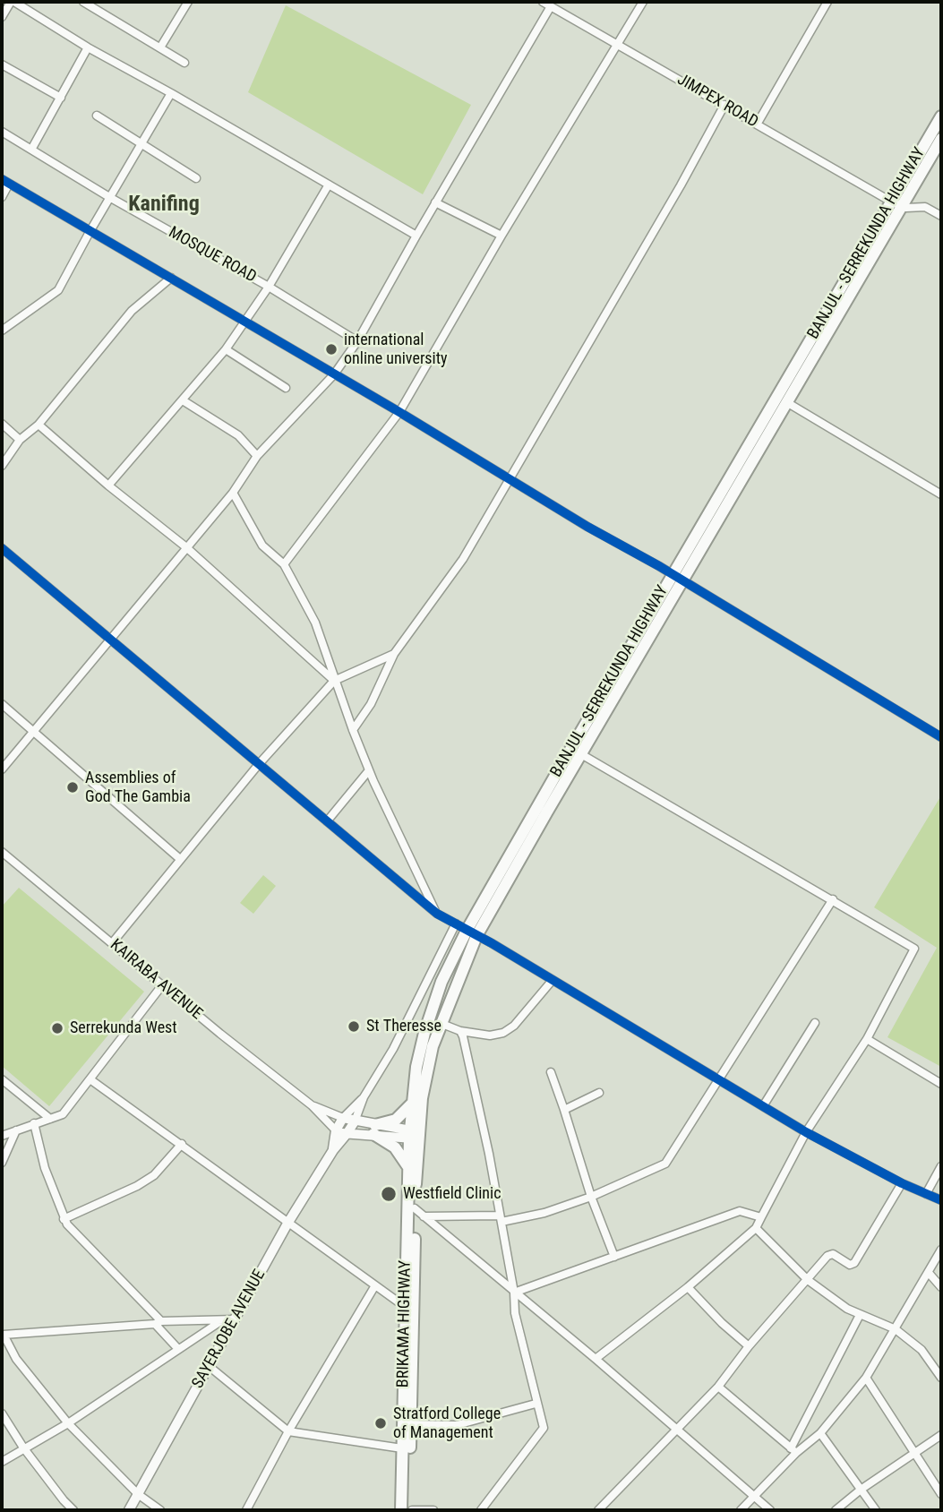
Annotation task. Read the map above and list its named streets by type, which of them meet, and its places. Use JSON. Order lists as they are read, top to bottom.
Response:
{
  "streets": {
    "highway": ["BANJUL - SERREKUNDA HIGHWAY", "BRIKAMA HIGHWAY"],
    "main road": ["KAIRABA AVENUE", "SAYERJOBE AVENUE"],
    "street": ["JIMPEX ROAD", "MOSQUE ROAD"]
  },
  "crossings": [
    ["JIMPEX ROAD", "BANJUL - SERREKUNDA HIGHWAY"],
    ["BANJUL - SERREKUNDA HIGHWAY", "KAIRABA AVENUE"],
    ["BANJUL - SERREKUNDA HIGHWAY", "BRIKAMA HIGHWAY"],
    ["KAIRABA AVENUE", "BRIKAMA HIGHWAY"],
    ["KAIRABA AVENUE", "SAYERJOBE AVENUE"]
  ],
  "districts": ["Kanifing"],
  "places": [
    "international online university",
    "Assemblies of God The Gambia",
    "St Theresse",
    "Serrekunda West",
    "Westfield Clinic",
    "Stratford College of Management"
  ]
}
